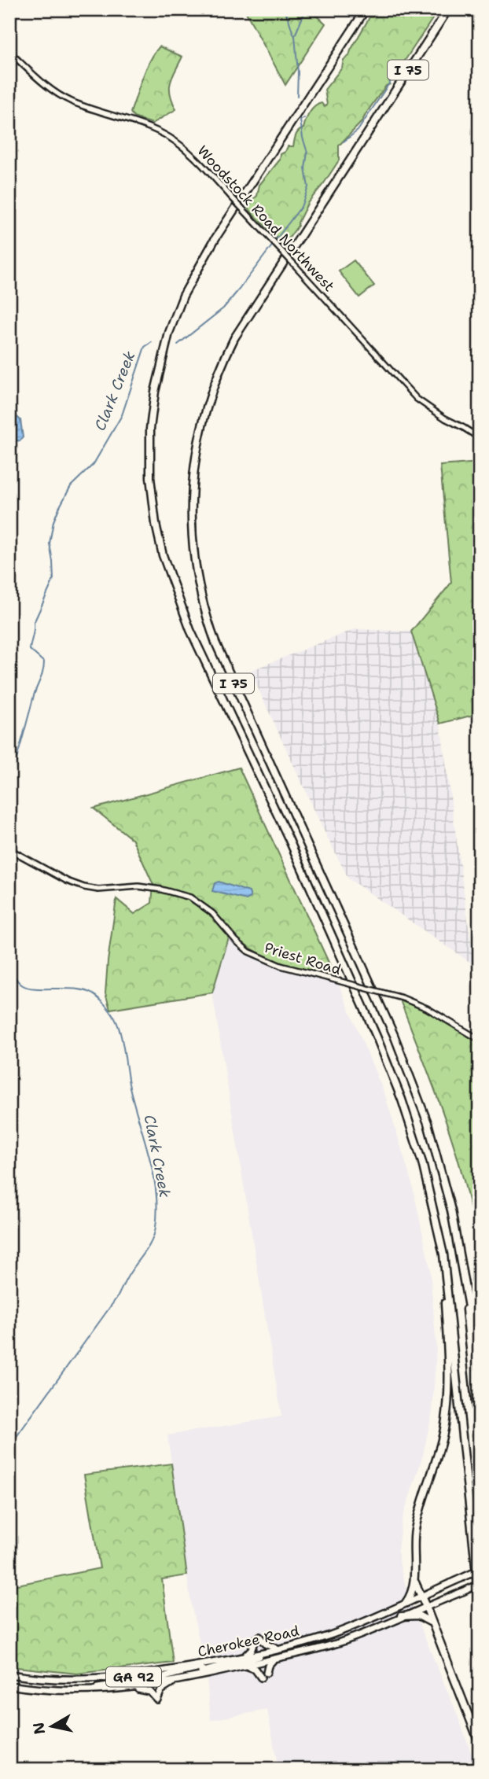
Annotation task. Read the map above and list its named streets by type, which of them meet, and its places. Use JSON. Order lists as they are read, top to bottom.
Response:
{
  "streets": {
    "highway": ["I 75"],
    "main road": ["Cherokee Road", "GA 92"],
    "street": ["Woodstock Road Northwest", "Priest Road"]
  },
  "water": ["Clark Creek"],
  "north": "left"
}
